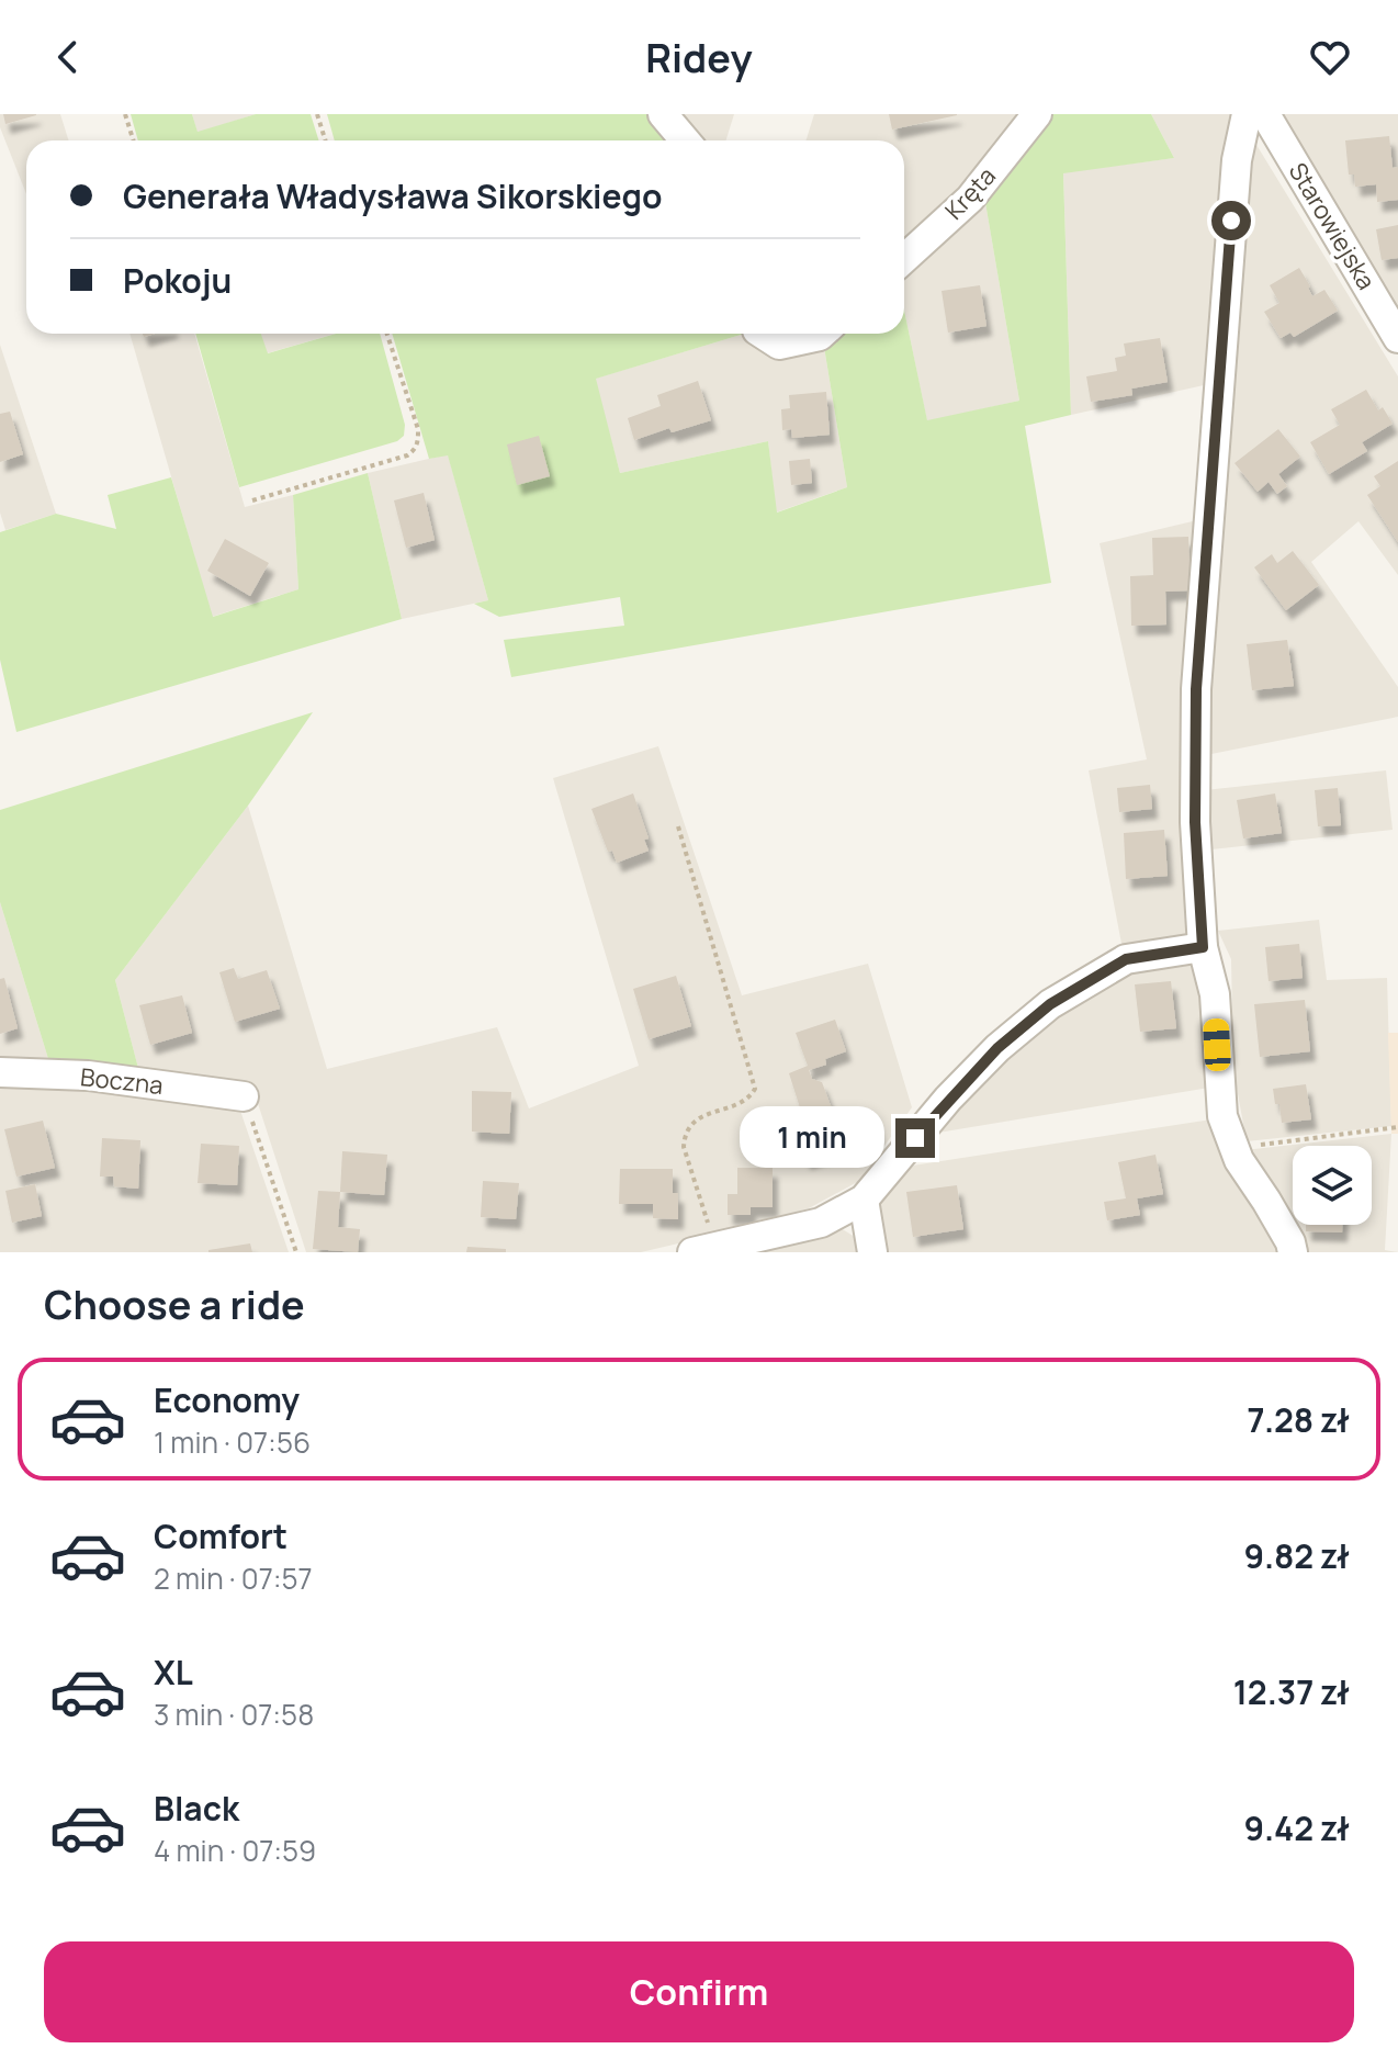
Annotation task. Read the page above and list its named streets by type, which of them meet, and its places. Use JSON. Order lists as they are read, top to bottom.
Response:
{
  "streets": {
    "street": ["Kręta", "Starowiejska", "Boczna"]
  },
  "page": {
    "header": "Ridey",
    "banner": ["Generała Władysława Sikorskiego", "Pokoju"],
    "bubble": "1 min",
    "heading": "Choose a ride",
    "list": [
      {
        "name": "Economy",
        "note": "1 min · 07:56",
        "value": "7.28 zł"
      },
      {
        "name": "Comfort",
        "note": "2 min · 07:57",
        "value": "9.82 zł"
      },
      {
        "name": "XL",
        "note": "3 min · 07:58",
        "value": "12.37 zł"
      },
      {
        "name": "Black",
        "note": "4 min · 07:59",
        "value": "9.42 zł"
      }
    ],
    "buttons": "Confirm"
  }
}
